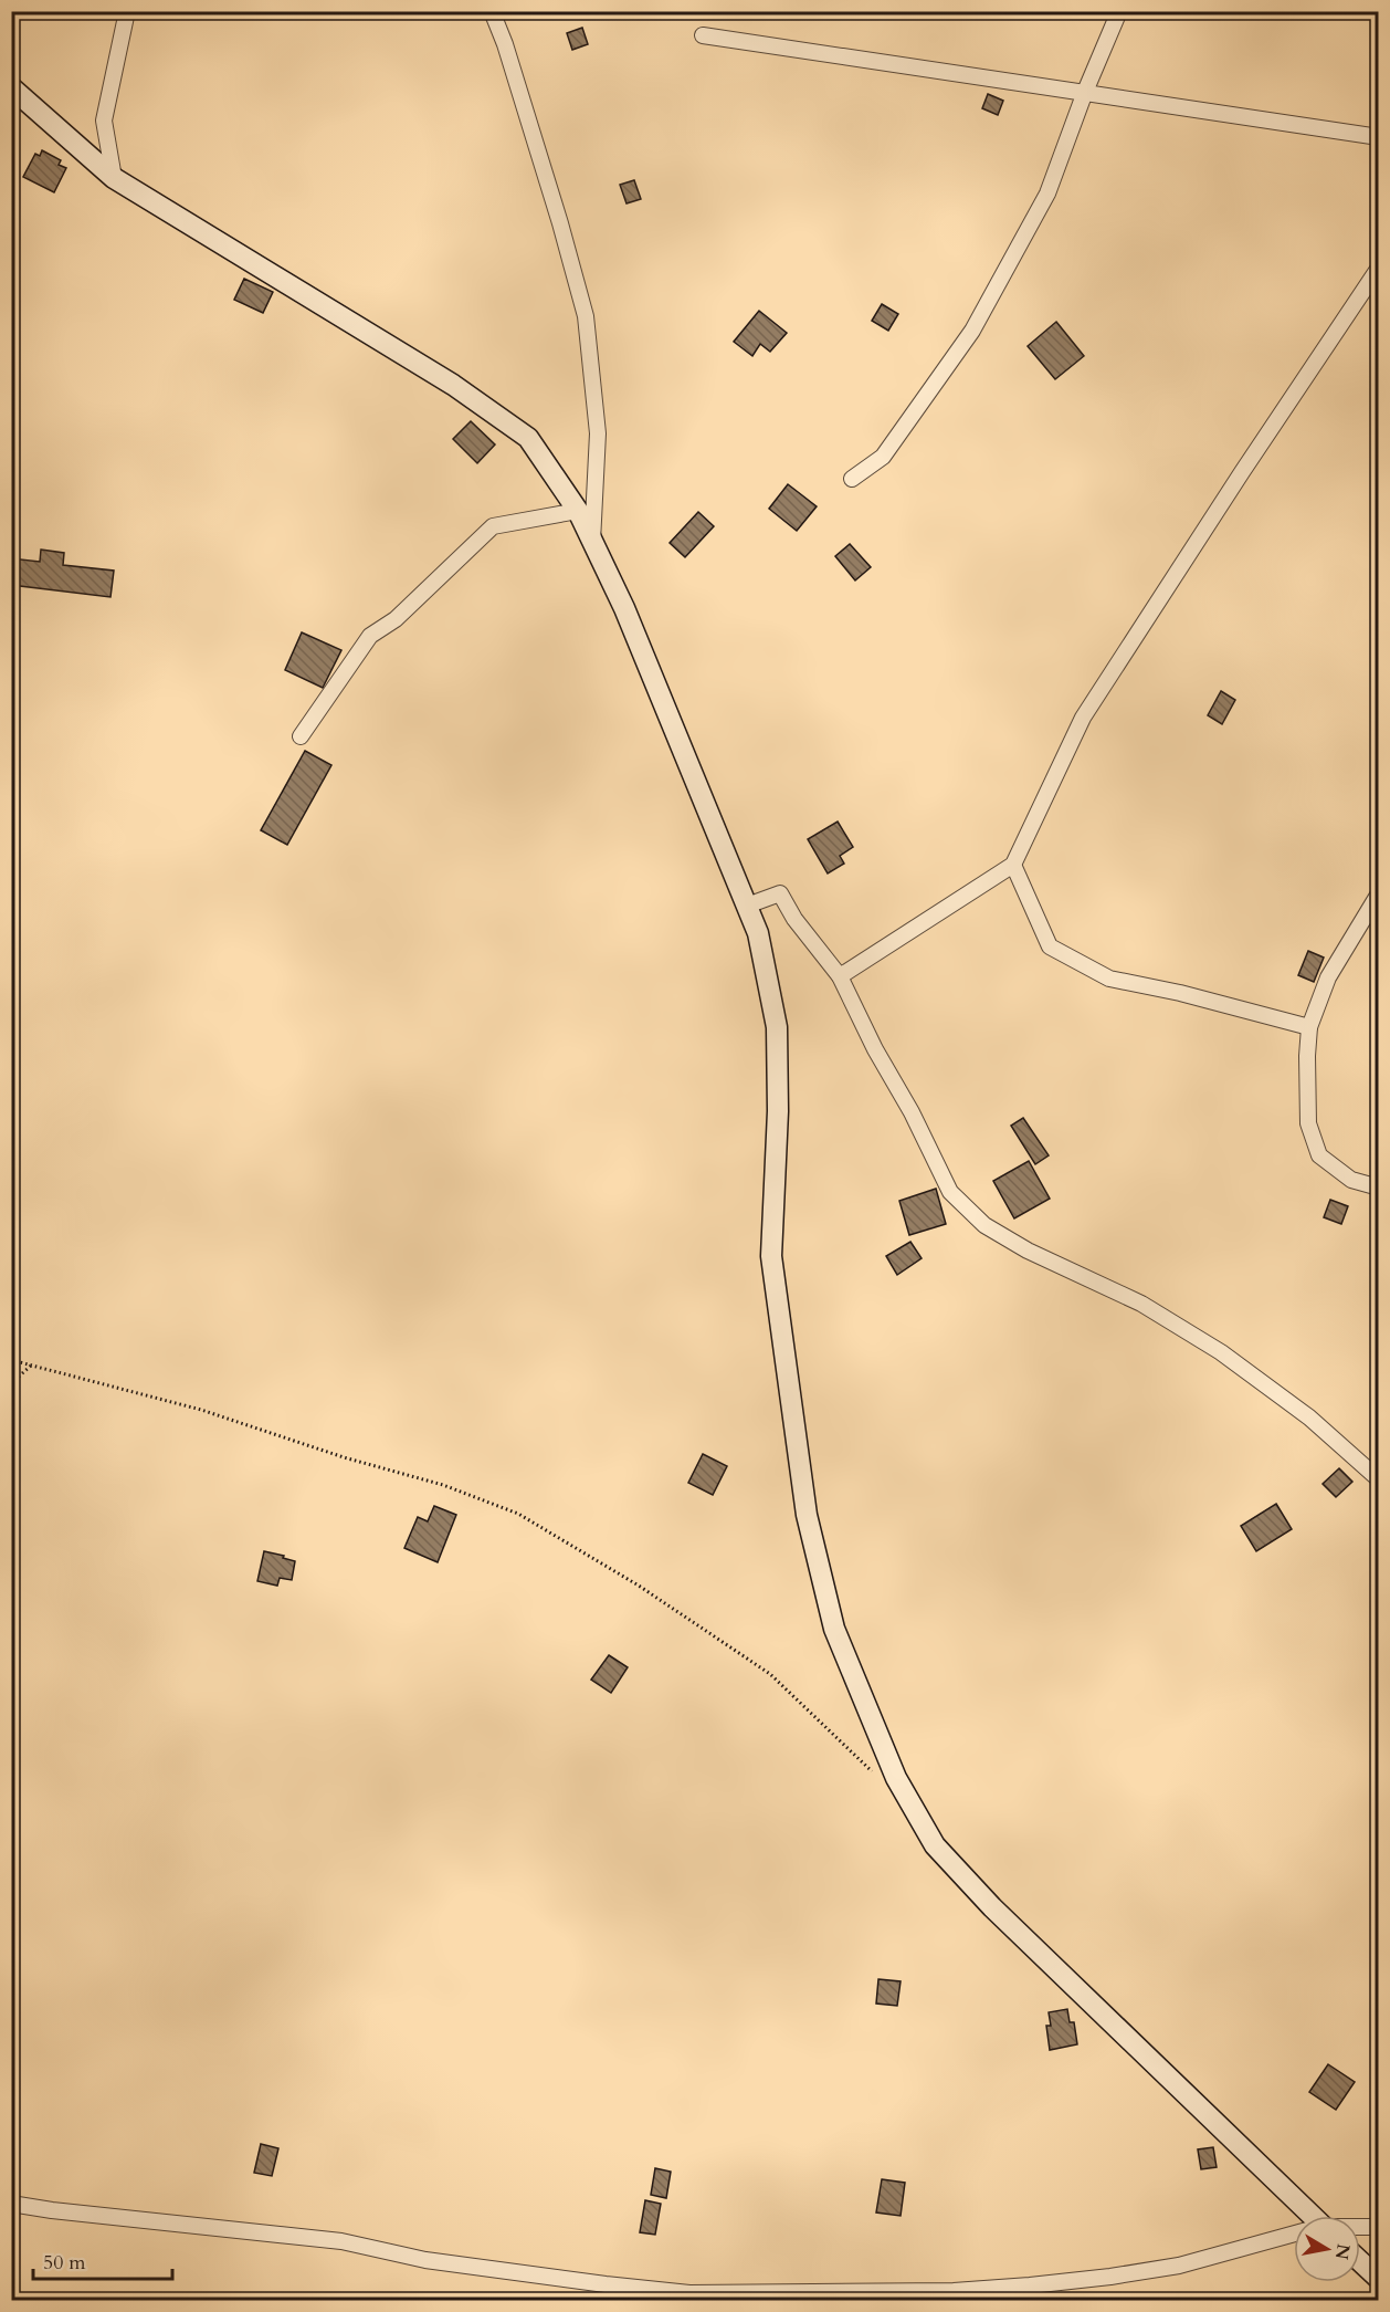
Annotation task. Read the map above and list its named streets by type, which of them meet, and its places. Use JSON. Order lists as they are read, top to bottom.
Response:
{
  "scale_bar": "50 m",
  "north": "right"
}
